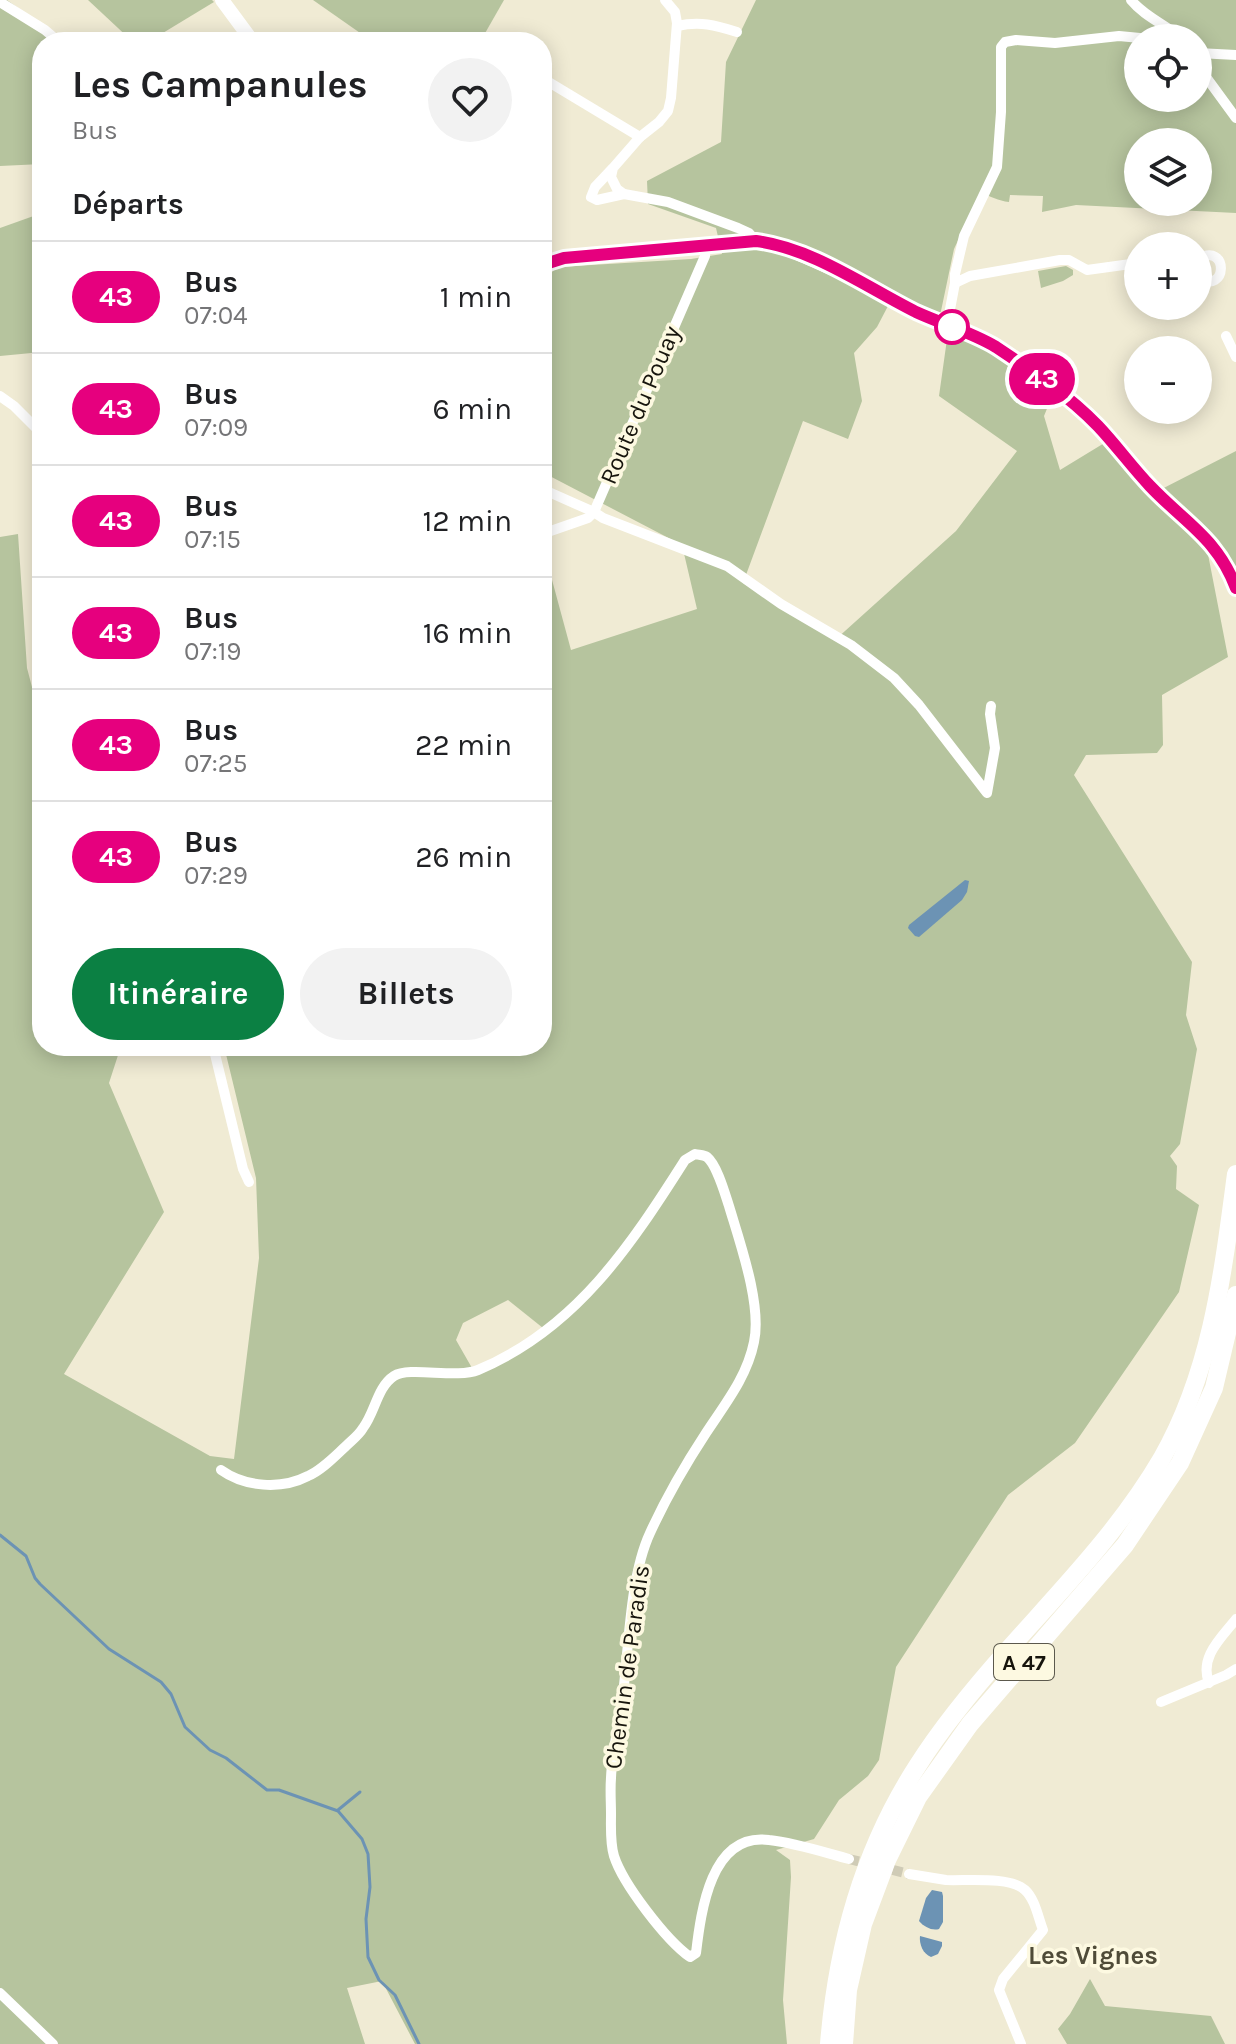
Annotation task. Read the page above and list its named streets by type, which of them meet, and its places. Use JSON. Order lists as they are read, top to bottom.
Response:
{
  "streets": {
    "highway": ["A 47"],
    "street": ["Route du Pouay", "Chemin de Paradis"]
  },
  "districts": ["Les Vignes"],
  "lines": ["bus line 43"],
  "page": {
    "on_map": "43",
    "map_buttons": ["+", "−"],
    "heading": [
      ["Les Campanules", "Bus"],
      "Départs"
    ],
    "list": [
      {
        "mark": "43",
        "name": "Bus",
        "note": "07:04",
        "value": "1 min"
      },
      {
        "mark": "43",
        "name": "Bus",
        "note": "07:09",
        "value": "6 min"
      },
      {
        "mark": "43",
        "name": "Bus",
        "note": "07:15",
        "value": "12 min"
      },
      {
        "mark": "43",
        "name": "Bus",
        "note": "07:19",
        "value": "16 min"
      },
      {
        "mark": "43",
        "name": "Bus",
        "note": "07:25",
        "value": "22 min"
      },
      {
        "mark": "43",
        "name": "Bus",
        "note": "07:29",
        "value": "26 min"
      }
    ],
    "buttons": ["Itinéraire", "Billets"]
  }
}
